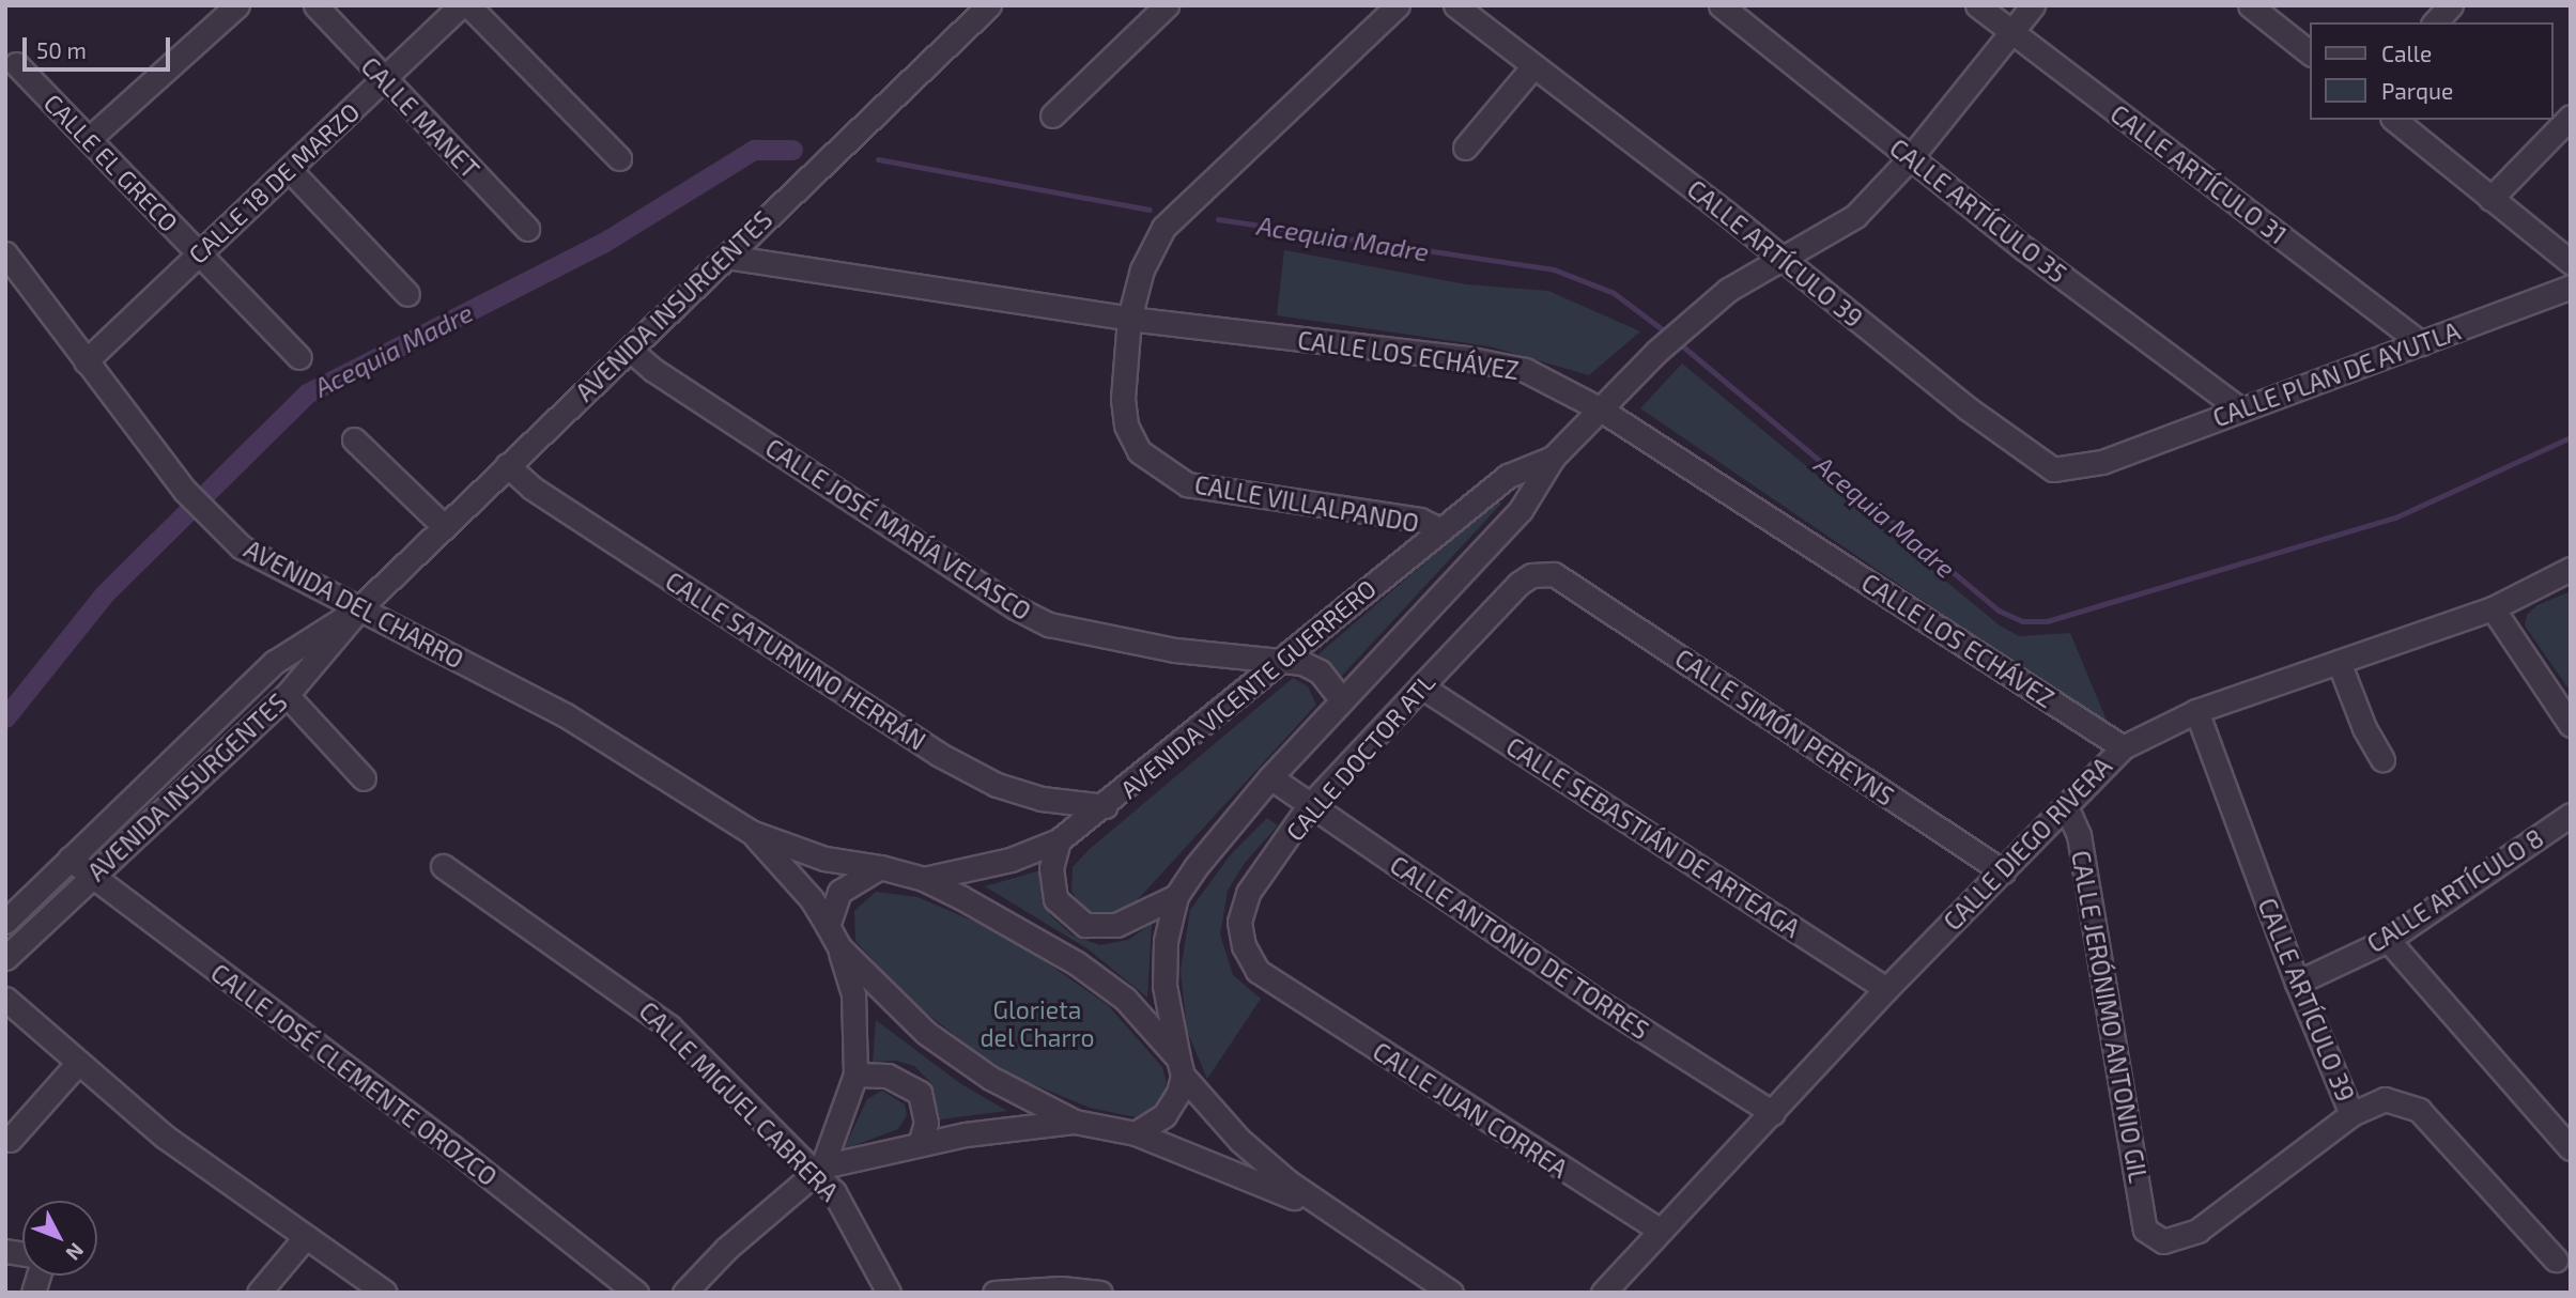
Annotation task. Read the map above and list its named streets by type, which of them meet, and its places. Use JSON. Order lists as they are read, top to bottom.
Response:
{
  "streets": {
    "street": [
      "CALLE MANET",
      "CALLE EL GRECO",
      "CALLE ARTÍCULO 31",
      "CALLE 18 DE MARZO",
      "CALLE ARTÍCULO 35",
      "CALLE ARTÍCULO 39",
      "AVENIDA INSURGENTES",
      "CALLE LOS ECHÁVEZ",
      "CALLE PLAN DE AYUTLA",
      "CALLE VILLALPANDO",
      "CALLE JOSÉ MARÍA VELASCO",
      "AVENIDA DEL CHARRO",
      "CALLE SATURNINO HERRÁN",
      "AVENIDA VICENTE GUERRERO",
      "CALLE SIMÓN PEREYNS",
      "CALLE DOCTOR ATL",
      "CALLE SEBASTIÁN DE ARTEAGA",
      "CALLE DIEGO RIVERA",
      "CALLE ARTÍCULO 8",
      "CALLE ANTONIO DE TORRES",
      "CALLE JERÓNIMO ANTONIO GIL",
      "CALLE JOSÉ CLEMENTE OROZCO",
      "CALLE MIGUEL CABRERA",
      "CALLE JUAN CORREA"
    ]
  },
  "crossings": [
    ["CALLE MANET", "CALLE 18 DE MARZO"],
    ["CALLE EL GRECO", "CALLE 18 DE MARZO"],
    ["CALLE ARTÍCULO 31", "CALLE PLAN DE AYUTLA"],
    ["CALLE ARTÍCULO 31", "AVENIDA VICENTE GUERRERO"],
    ["CALLE 18 DE MARZO", "AVENIDA DEL CHARRO"],
    ["CALLE ARTÍCULO 35", "CALLE PLAN DE AYUTLA"],
    ["CALLE ARTÍCULO 35", "AVENIDA VICENTE GUERRERO"],
    ["CALLE ARTÍCULO 39", "CALLE PLAN DE AYUTLA"],
    ["CALLE ARTÍCULO 39", "AVENIDA VICENTE GUERRERO"],
    ["CALLE ARTÍCULO 39", "CALLE DIEGO RIVERA"],
    ["CALLE ARTÍCULO 39", "CALLE ARTÍCULO 8"],
    ["CALLE ARTÍCULO 39", "CALLE JERÓNIMO ANTONIO GIL"],
    ["AVENIDA INSURGENTES", "CALLE LOS ECHÁVEZ"],
    ["AVENIDA INSURGENTES", "CALLE JOSÉ MARÍA VELASCO"],
    ["AVENIDA INSURGENTES", "AVENIDA DEL CHARRO"],
    ["AVENIDA INSURGENTES", "CALLE SATURNINO HERRÁN"],
    ["AVENIDA INSURGENTES", "CALLE JOSÉ CLEMENTE OROZCO"],
    ["CALLE LOS ECHÁVEZ", "CALLE VILLALPANDO"],
    ["CALLE LOS ECHÁVEZ", "AVENIDA VICENTE GUERRERO"],
    ["CALLE LOS ECHÁVEZ", "CALLE DIEGO RIVERA"],
    ["CALLE VILLALPANDO", "AVENIDA VICENTE GUERRERO"],
    ["CALLE JOSÉ MARÍA VELASCO", "AVENIDA VICENTE GUERRERO"],
    ["AVENIDA DEL CHARRO", "AVENIDA VICENTE GUERRERO"],
    ["CALLE SATURNINO HERRÁN", "AVENIDA VICENTE GUERRERO"],
    ["AVENIDA VICENTE GUERRERO", "CALLE ANTONIO DE TORRES"],
    ["CALLE SIMÓN PEREYNS", "CALLE DOCTOR ATL"],
    ["CALLE SIMÓN PEREYNS", "CALLE DIEGO RIVERA"],
    ["CALLE DOCTOR ATL", "CALLE SEBASTIÁN DE ARTEAGA"],
    ["CALLE DOCTOR ATL", "CALLE ANTONIO DE TORRES"],
    ["CALLE DOCTOR ATL", "CALLE JUAN CORREA"],
    ["CALLE SEBASTIÁN DE ARTEAGA", "CALLE DIEGO RIVERA"],
    ["CALLE DIEGO RIVERA", "CALLE ANTONIO DE TORRES"],
    ["CALLE DIEGO RIVERA", "CALLE JERÓNIMO ANTONIO GIL"],
    ["CALLE DIEGO RIVERA", "CALLE JUAN CORREA"]
  ],
  "water": ["Acequia Madre"],
  "parks": ["Glorieta del Charro"],
  "legend": ["Calle", "Parque"],
  "scale_bar": "50 m",
  "north": "bottom right"
}
